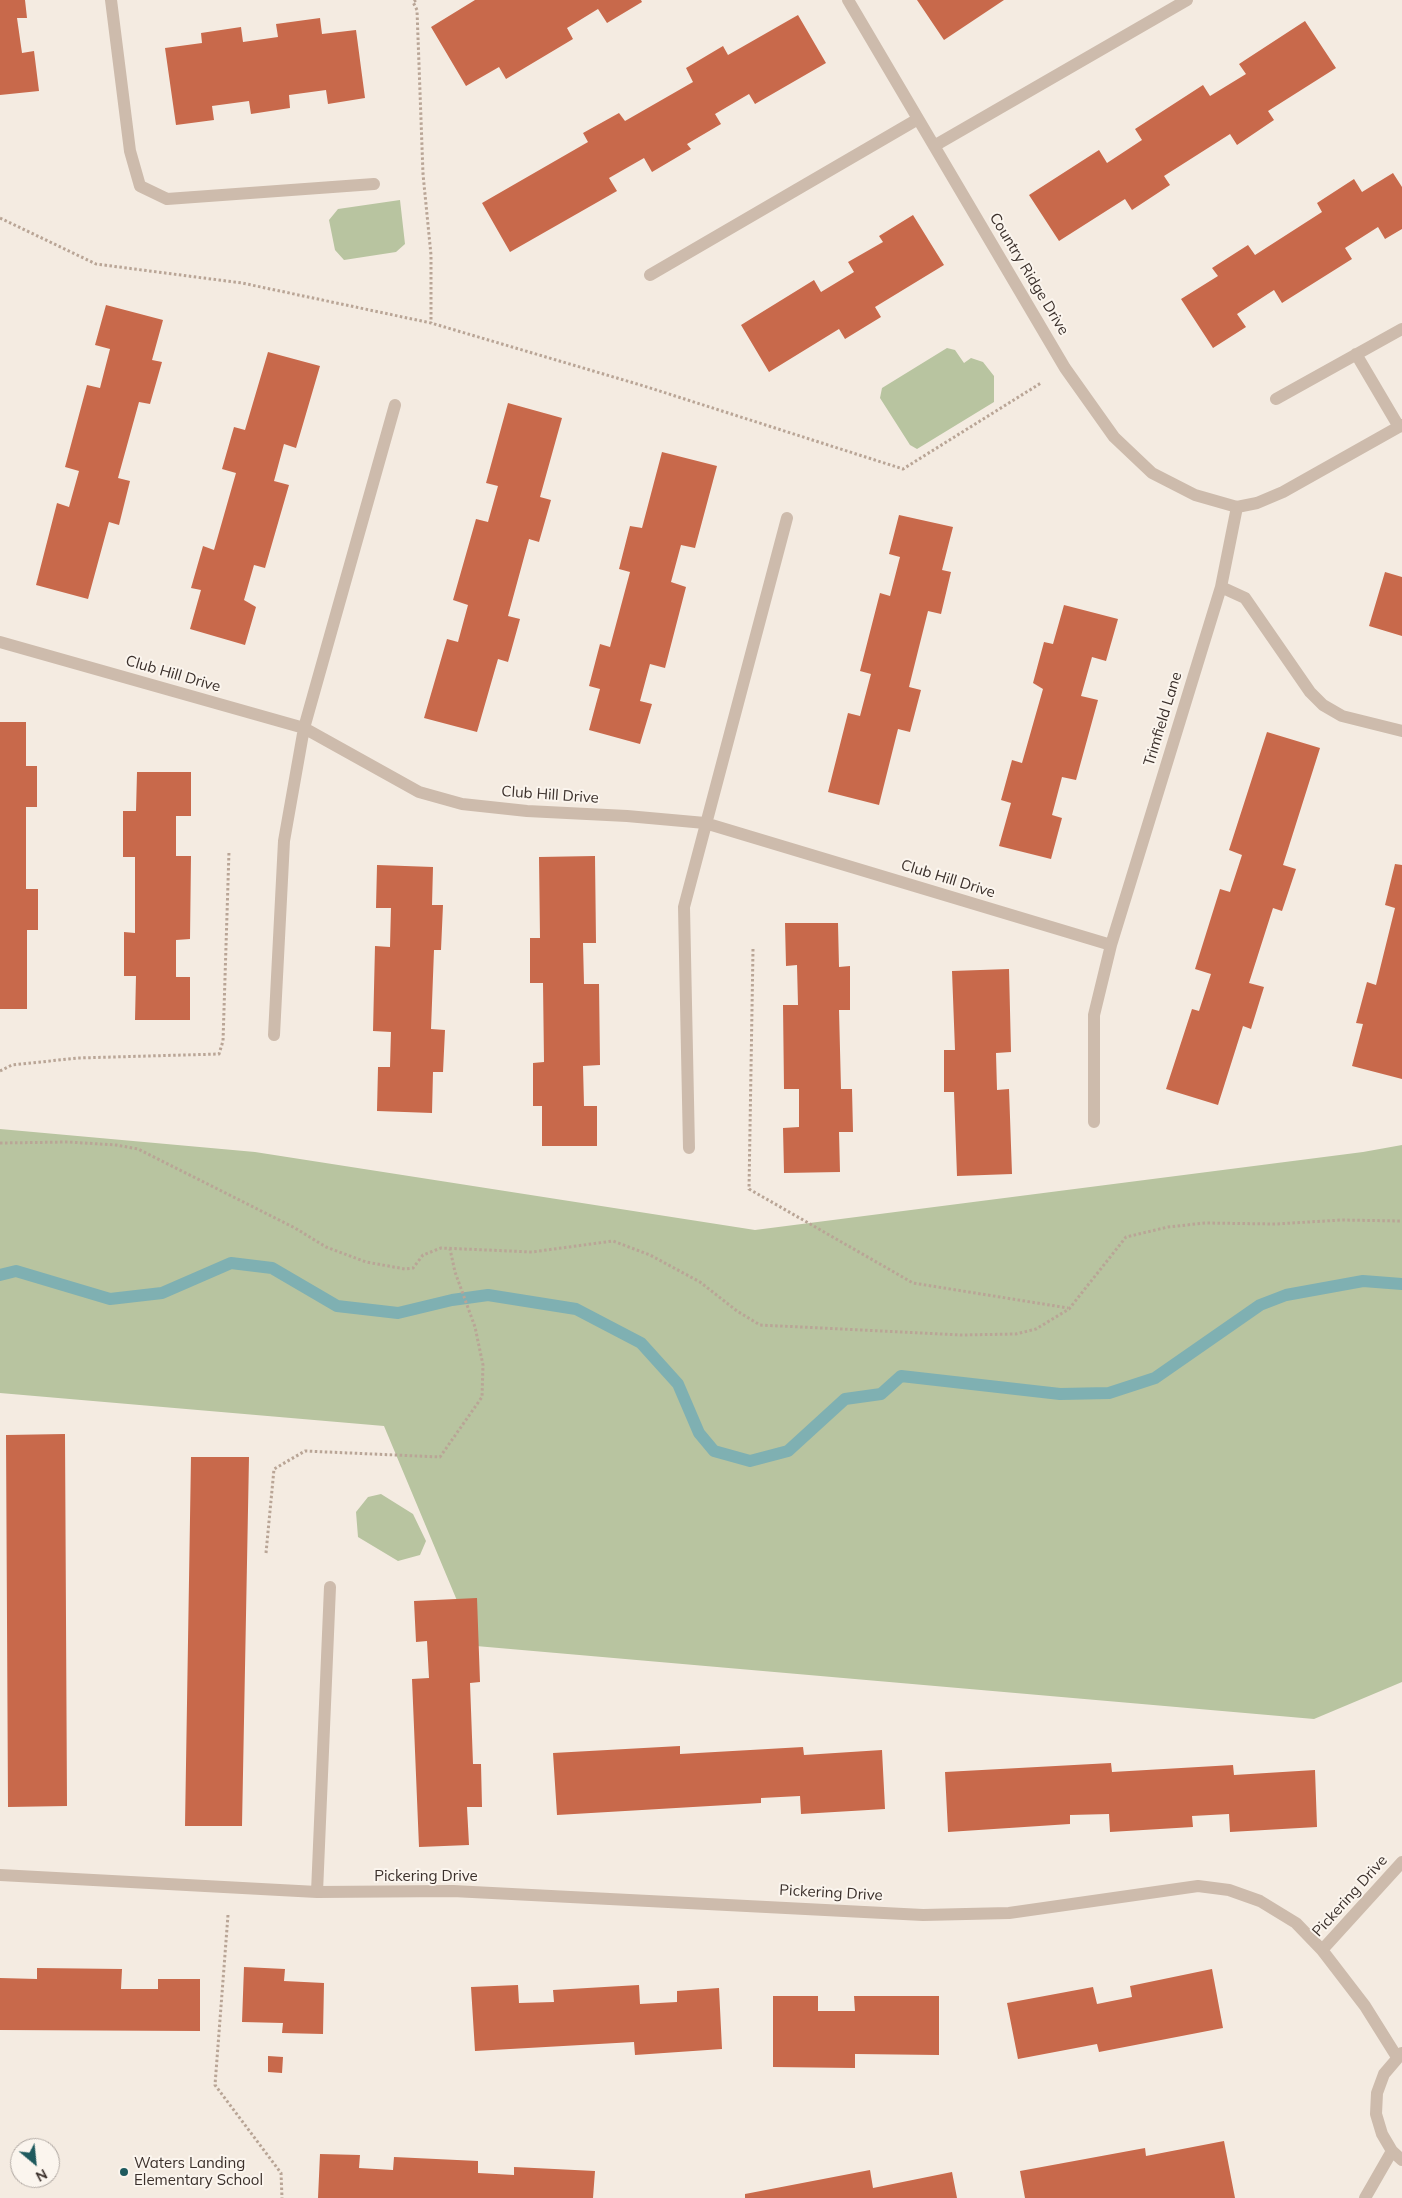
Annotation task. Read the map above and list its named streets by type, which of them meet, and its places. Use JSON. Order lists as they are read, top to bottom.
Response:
{
  "streets": {
    "street": [
      "Country Ridge Drive",
      "Club Hill Drive",
      "Trimfield Lane",
      "Pickering Drive"
    ]
  },
  "crossings": [
    ["Country Ridge Drive", "Trimfield Lane"],
    ["Club Hill Drive", "Trimfield Lane"]
  ],
  "places": ["Waters Landing Elementary School"],
  "north": "bottom right"
}
